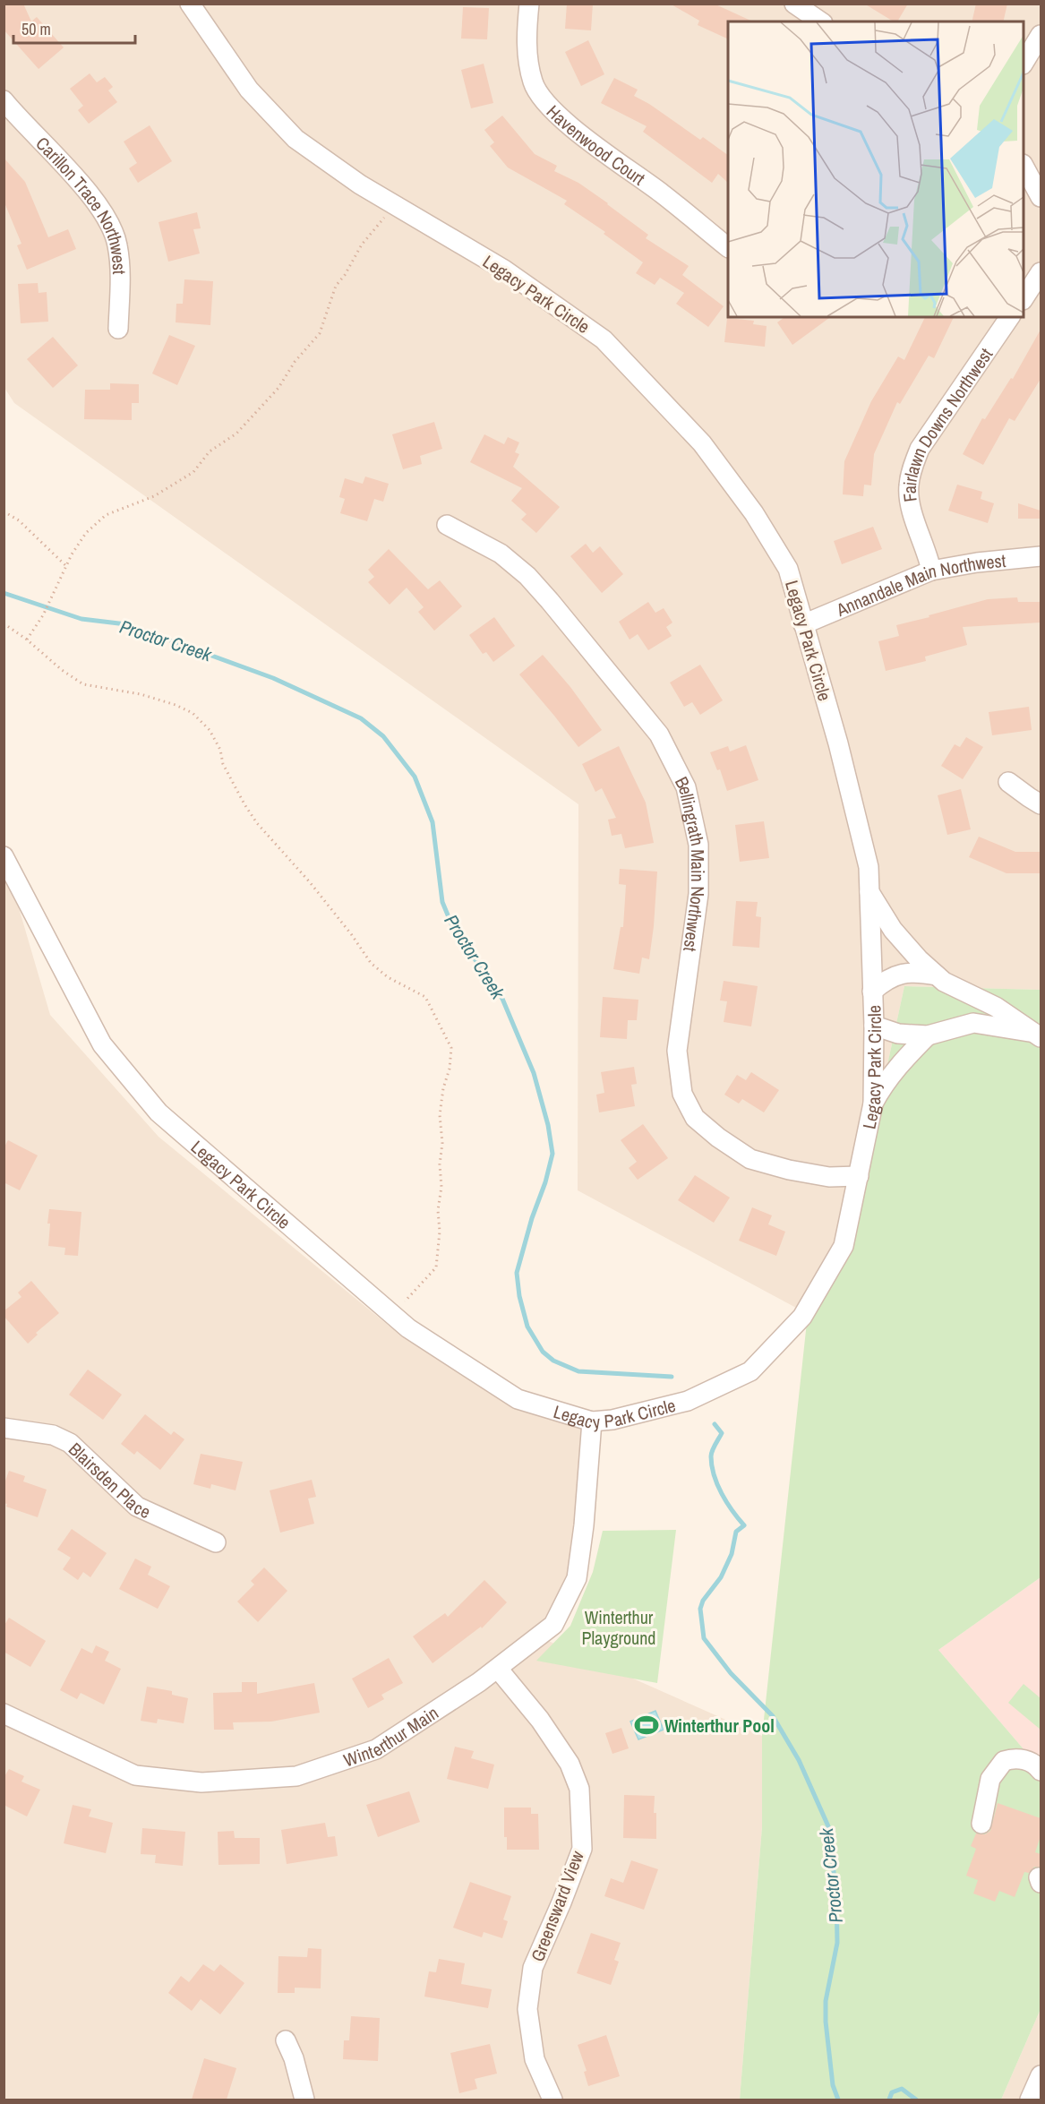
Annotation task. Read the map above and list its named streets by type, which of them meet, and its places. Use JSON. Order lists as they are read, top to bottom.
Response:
{
  "streets": {
    "street": [
      "Havenwood Court",
      "Carillon Trace Northwest",
      "Legacy Park Circle",
      "Fairlawn Downs Northwest",
      "Annandale Main Northwest",
      "Bellingrath Main Northwest",
      "Blairsden Place",
      "Winterthur Main",
      "Greensward View"
    ]
  },
  "crossings": [
    ["Legacy Park Circle", "Annandale Main Northwest"],
    ["Legacy Park Circle", "Bellingrath Main Northwest"],
    ["Legacy Park Circle", "Winterthur Main"],
    ["Fairlawn Downs Northwest", "Annandale Main Northwest"],
    ["Winterthur Main", "Greensward View"]
  ],
  "water": ["Proctor Creek"],
  "parks": ["Winterthur Playground"],
  "places": {
    "sports": ["Winterthur Pool"]
  },
  "scale_bar": "50 m"
}
